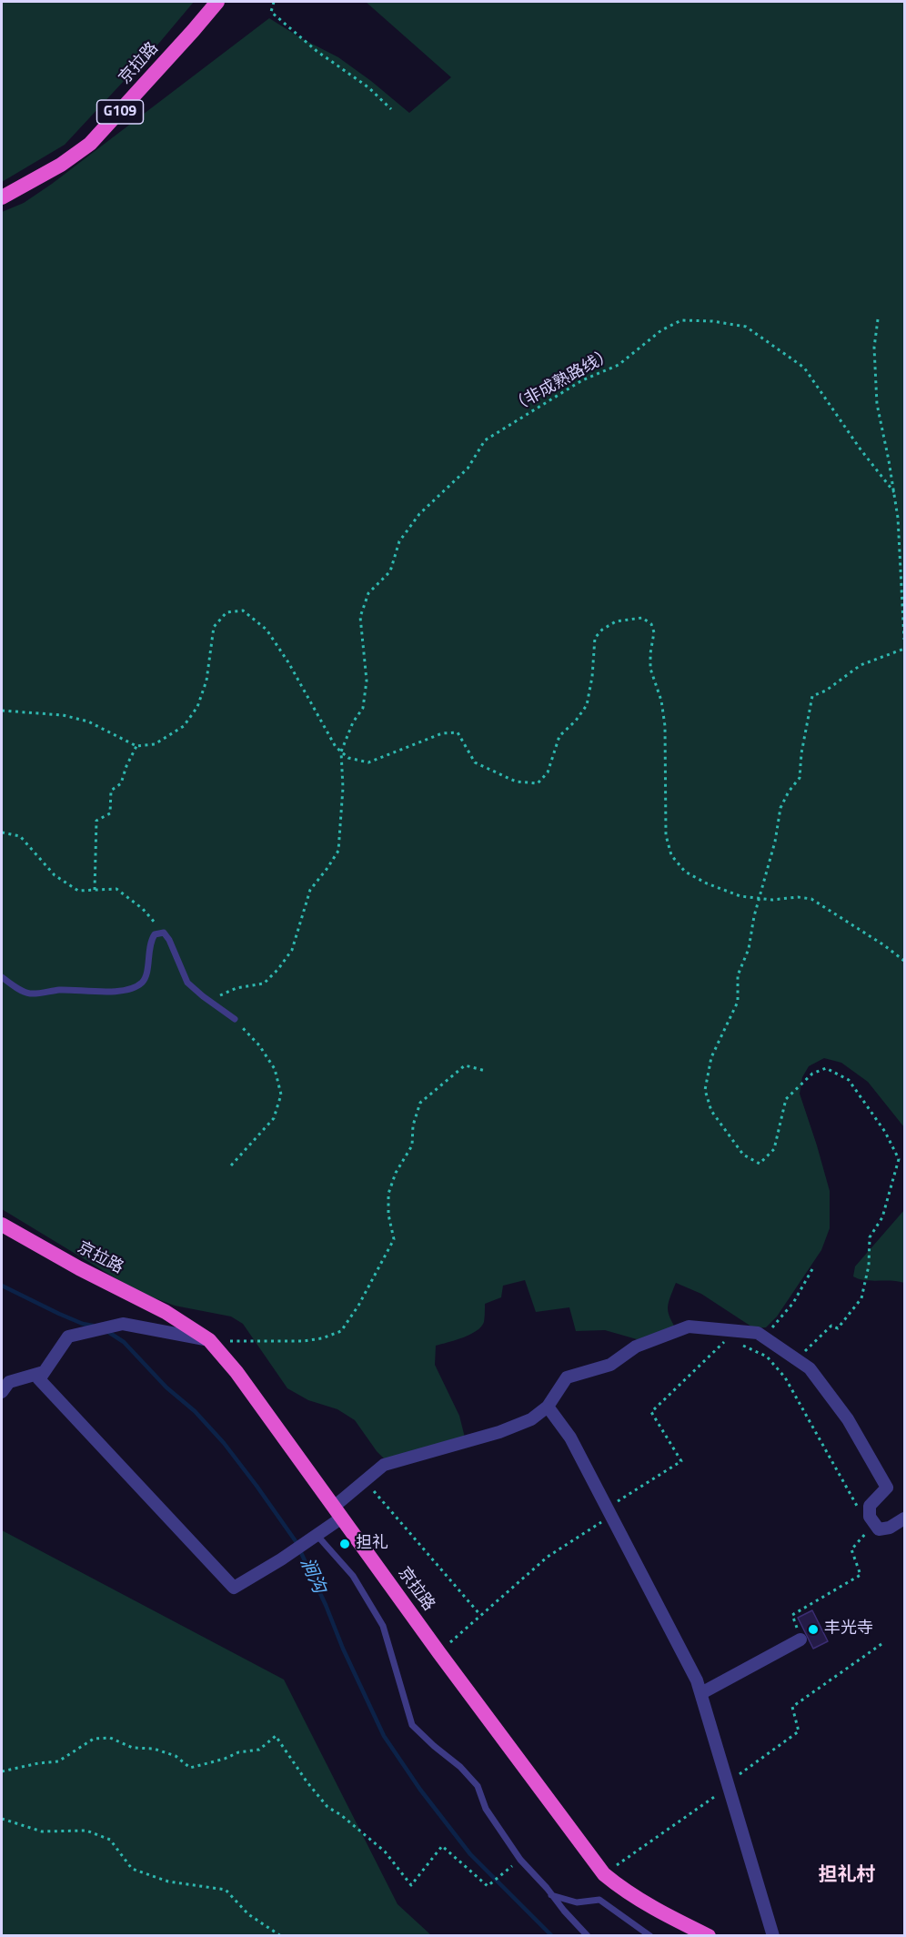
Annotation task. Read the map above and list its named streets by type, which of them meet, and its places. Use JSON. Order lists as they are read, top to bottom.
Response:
{
  "streets": {
    "highway": ["京拉路", "G109"],
    "path": ["（非成熟路线）"]
  },
  "districts": ["担礼村"],
  "water": ["涧沟"],
  "places": ["担礼", "丰光寺"]
}
